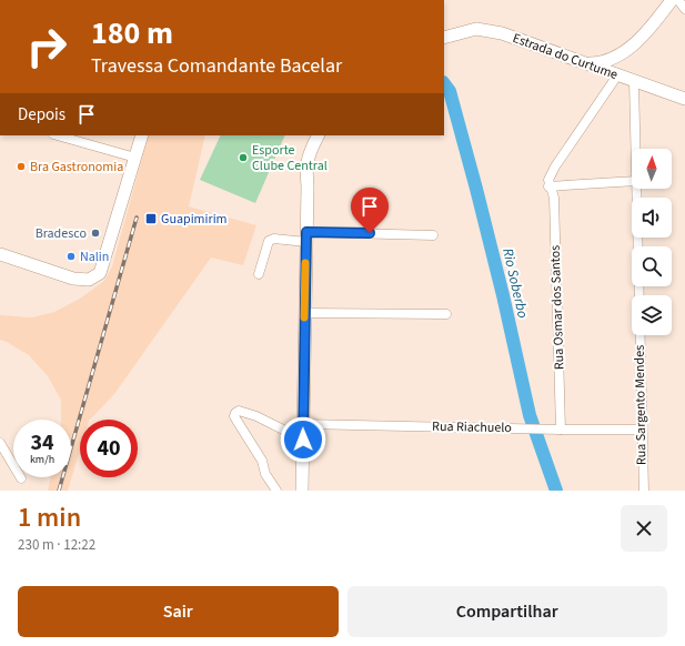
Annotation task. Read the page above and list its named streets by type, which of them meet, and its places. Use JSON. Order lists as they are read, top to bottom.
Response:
{
  "streets": {
    "street": [
      "Estrada do Curtume",
      "Rua Osmar dos Santos",
      "Rua Sargento Mendes",
      "Rua Riachuelo"
    ]
  },
  "crossings": [
    ["Estrada do Curtume", "Rua Sargento Mendes"],
    ["Rua Osmar dos Santos", "Rua Riachuelo"],
    ["Rua Sargento Mendes", "Rua Riachuelo"]
  ],
  "water": ["Rio Soberbo"],
  "places": {
    "other": [
      "Esporte Clube Central",
      "Bra Gastronomia",
      "Bradesco",
      "Nalin"
    ],
    "transit": ["Guapimirim"]
  },
  "north": "top",
  "page": {
    "turn": ["180 m", "Travessa Comandante Bacelar"],
    "then": "Depois",
    "speed": "34 km/h",
    "limit": "40",
    "heading": ["1 min", "230 m · 12:22"],
    "buttons": ["Sair", "Compartilhar"]
  }
}
